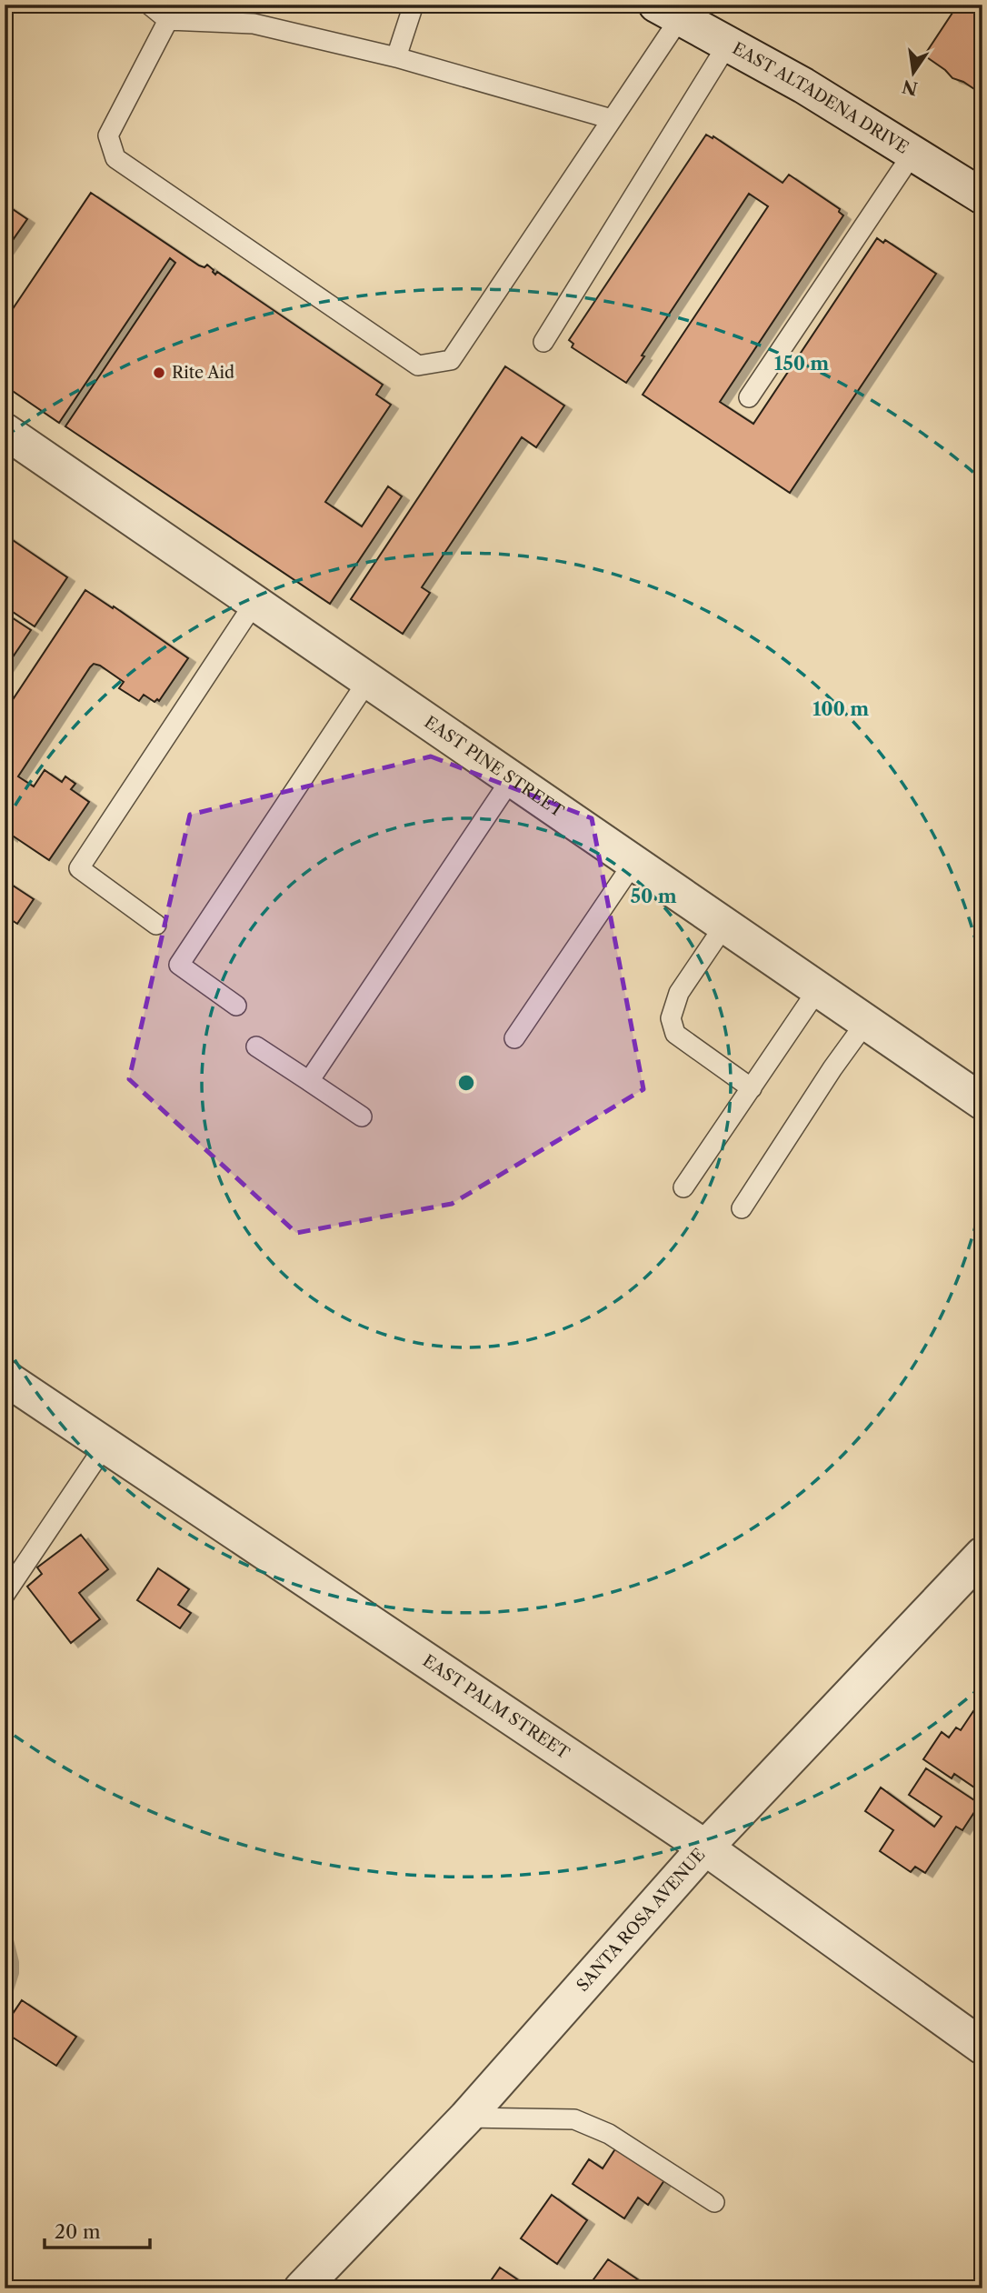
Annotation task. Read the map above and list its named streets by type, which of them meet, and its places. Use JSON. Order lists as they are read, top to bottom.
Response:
{
  "streets": {
    "street": [
      "EAST ALTADENA DRIVE",
      "EAST PINE STREET",
      "EAST PALM STREET",
      "SANTA ROSA AVENUE"
    ]
  },
  "crossings": [
    ["EAST PALM STREET", "SANTA ROSA AVENUE"]
  ],
  "places": ["Rite Aid"],
  "scale_bar": "20 m",
  "north": "bottom",
  "rings": ["150 m", "100 m", "50 m"]
}
